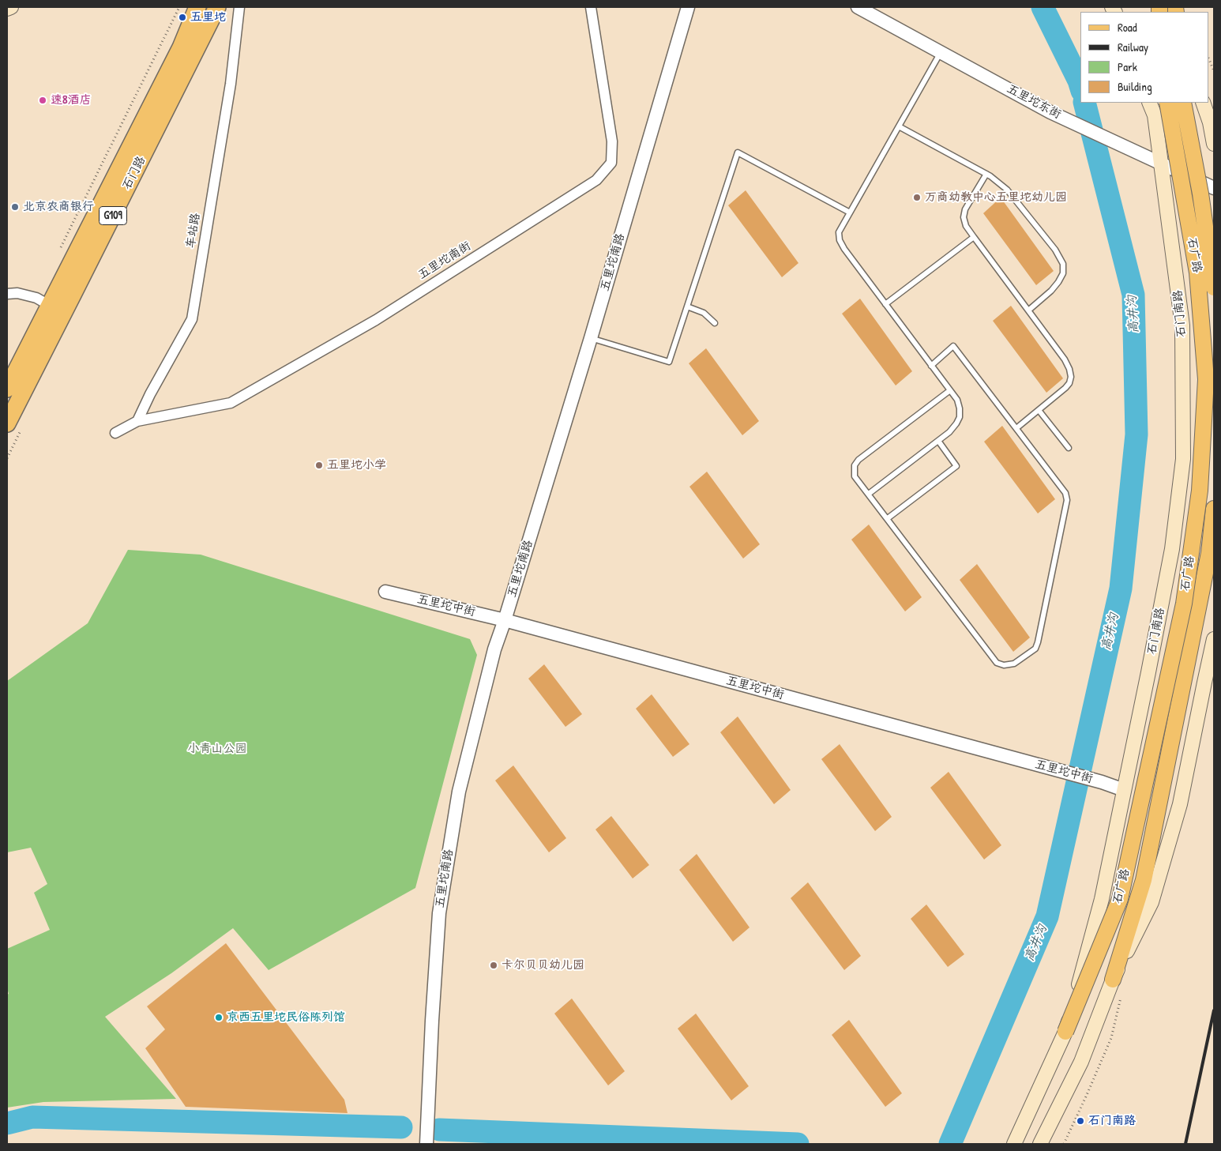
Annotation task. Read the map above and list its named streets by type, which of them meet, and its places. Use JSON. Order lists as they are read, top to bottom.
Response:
{
  "streets": {
    "highway": ["石门路", "G109"],
    "main road": ["石广路", "石门南路"],
    "street": [
      "五里坨东街",
      "车站路",
      "五里坨南街",
      "五里坨南路",
      "五里坨中街"
    ]
  },
  "crossings": [
    ["五里坨东街", "石门南路"],
    ["车站路", "五里坨南街"],
    ["石广路", "石门南路"],
    ["五里坨南路", "五里坨中街"],
    ["石门南路", "五里坨中街"]
  ],
  "water": ["高井沟"],
  "parks": ["小青山公园"],
  "places": [
    "五里坨",
    "速8酒店",
    "万商幼教中心五里坨幼儿园",
    "北京农商银行",
    "五里坨小学",
    "卡尔贝贝幼儿园",
    "京西五里坨民俗陈列馆",
    "石门南路"
  ],
  "legend": [
    "Road",
    "Railway",
    "Park",
    "Building"
  ]
}
